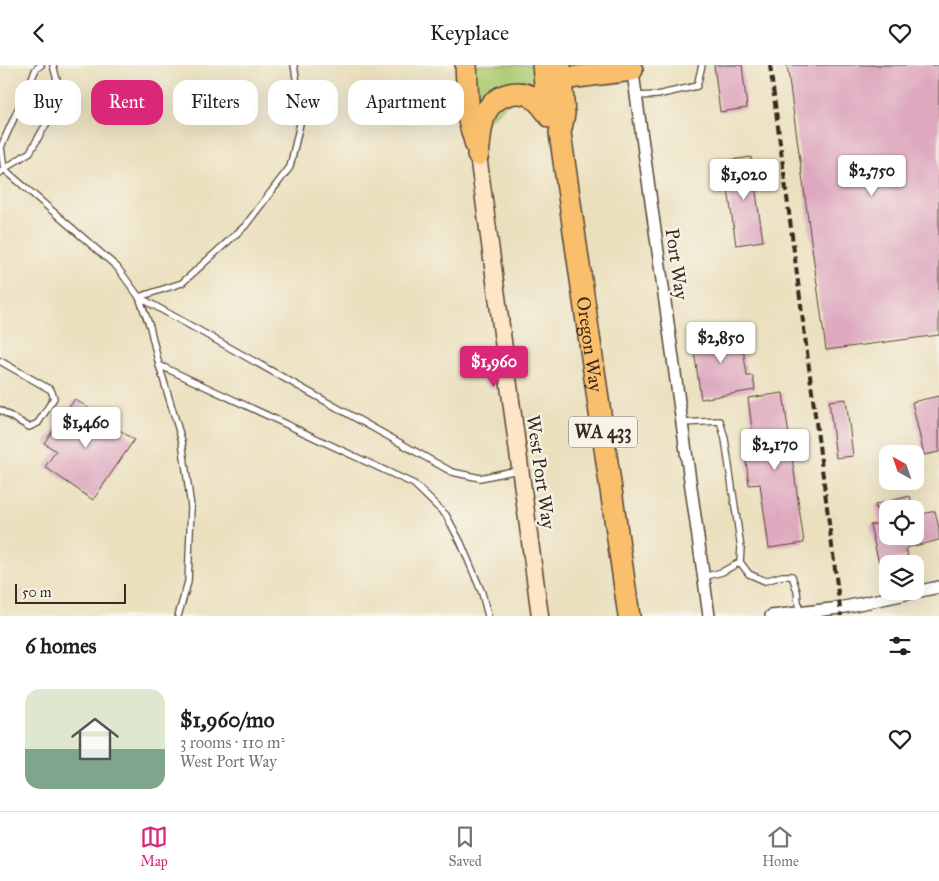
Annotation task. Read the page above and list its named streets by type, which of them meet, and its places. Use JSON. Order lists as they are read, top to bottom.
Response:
{
  "streets": {
    "highway": ["Oregon Way", "WA 433"],
    "street": ["Port Way", "West Port Way"]
  },
  "scale_bar": "50 m",
  "north": "top left",
  "page": {
    "header": "Keyplace",
    "chip": [
      "Buy",
      "Rent",
      "Filters",
      "New",
      "Apartment"
    ],
    "price": [
      "$2,750",
      "$1,020",
      "$2,850",
      "$1,960",
      "$1,460",
      "$2,170"
    ],
    "scale": "50 m",
    "heading": "6 homes",
    "list": [
      {
        "name": "$1,960/mo",
        "note": "3 rooms · 110 m² · West Port Way"
      }
    ],
    "tabs": ["Map", "Saved", "Home"]
  }
}
